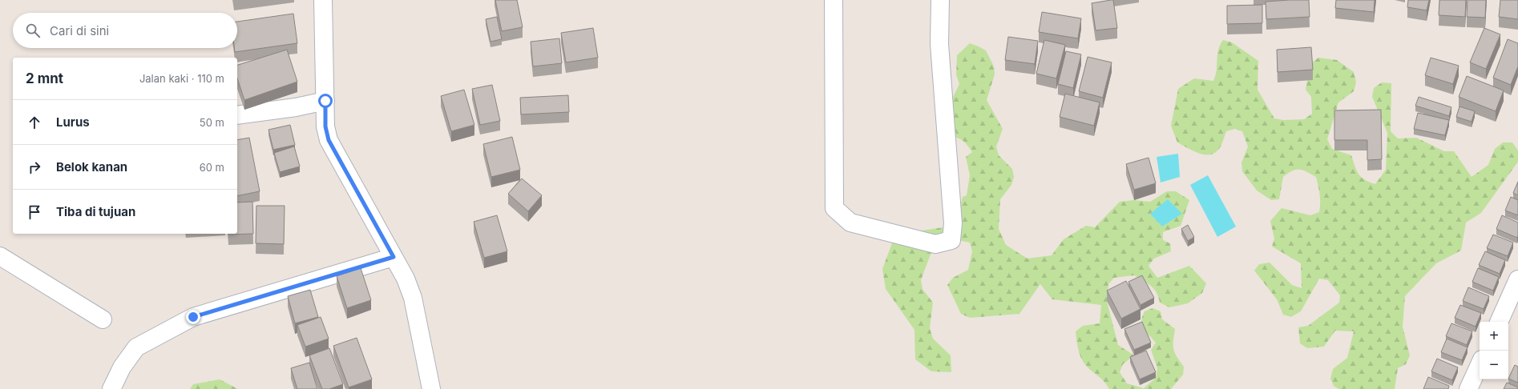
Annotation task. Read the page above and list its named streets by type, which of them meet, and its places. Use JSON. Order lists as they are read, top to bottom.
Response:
{
  "page": {
    "search": "Cari di sini",
    "heading": ["2 mnt", "Jalan kaki · 110 m"],
    "list": [
      ["Lurus", "50 m"],
      ["Belok kanan", "60 m"],
      "Tiba di tujuan"
    ],
    "map_buttons": ["+", "−"]
  }
}
